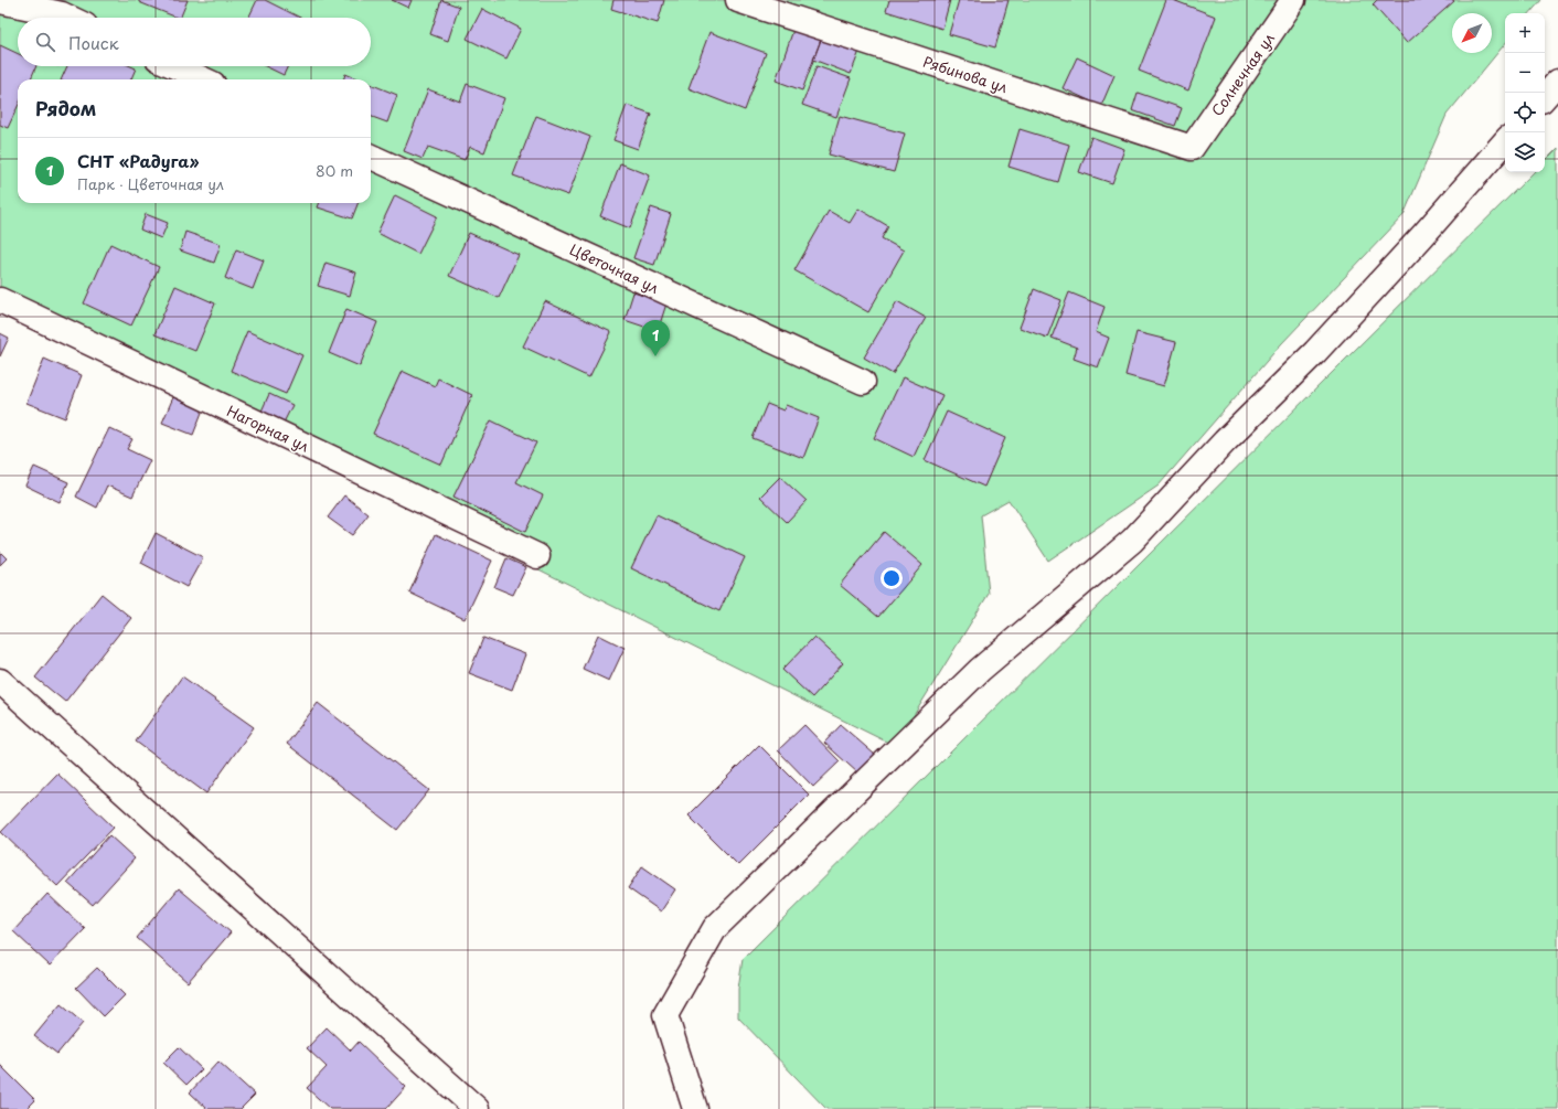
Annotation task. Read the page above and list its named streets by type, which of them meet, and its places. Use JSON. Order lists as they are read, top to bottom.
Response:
{
  "streets": {
    "street": [
      "Рябинова ул",
      "Солнечная ул",
      "Цветочная ул",
      "Нагорная ул"
    ]
  },
  "crossings": [
    ["Рябинова ул", "Солнечная ул"]
  ],
  "north": "bottom left",
  "page": {
    "map_buttons": ["+", "−"],
    "search": "Поиск",
    "heading": "Рядом",
    "list": [
      {
        "mark": "1",
        "name": "СНТ «Радуга»",
        "note": "Парк · Цветочная ул",
        "value": "80 m"
      }
    ],
    "pins": "1"
  }
}
